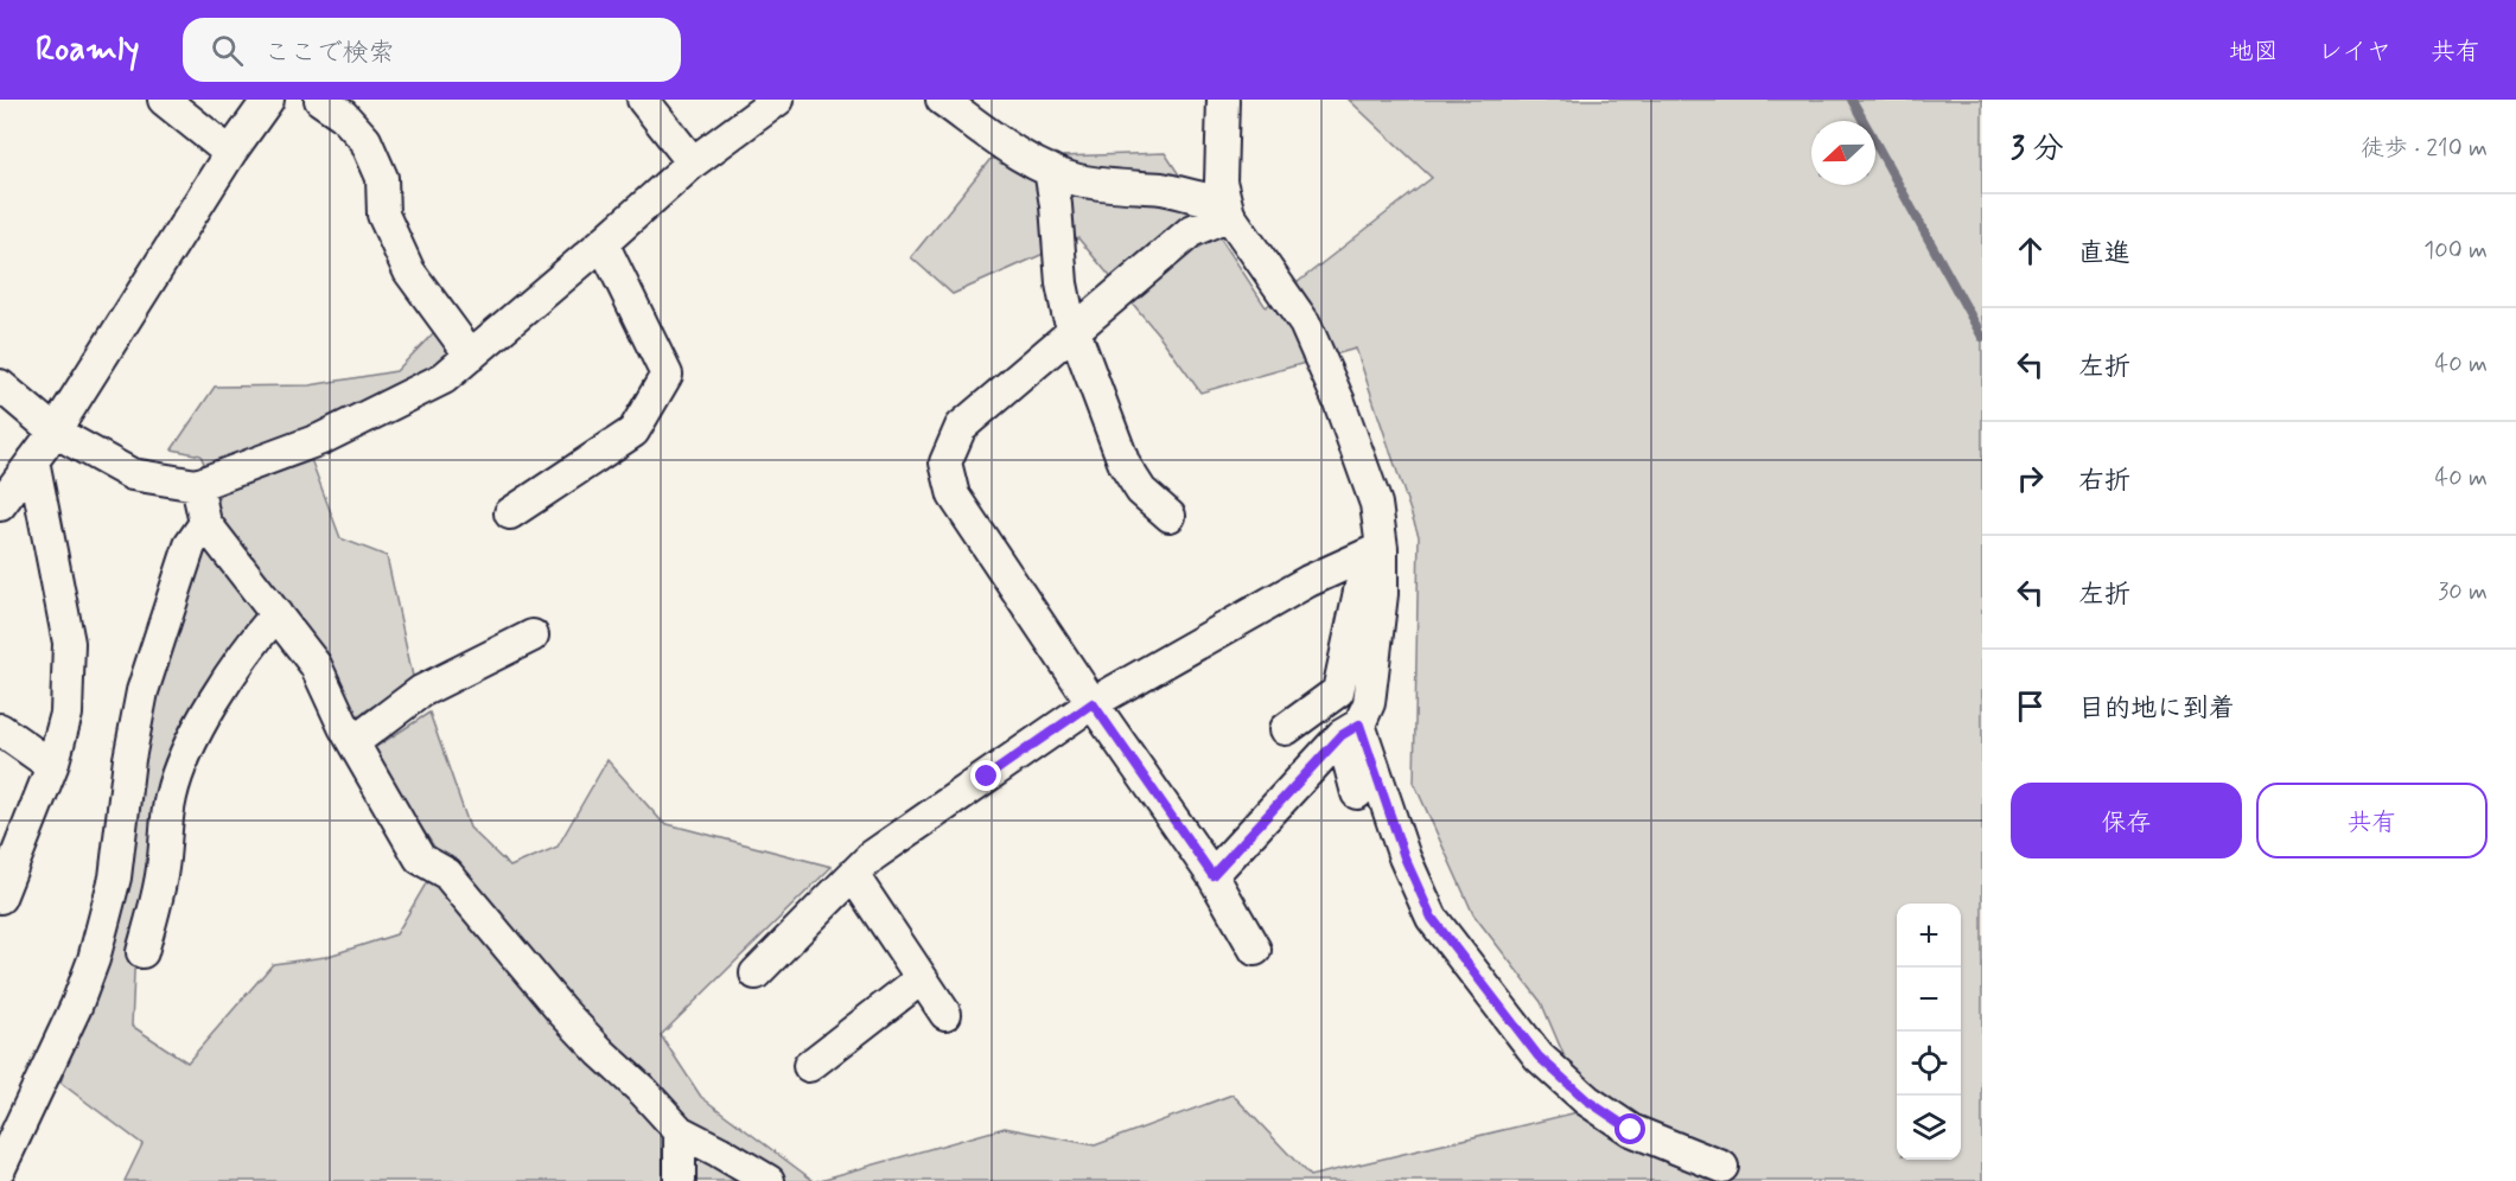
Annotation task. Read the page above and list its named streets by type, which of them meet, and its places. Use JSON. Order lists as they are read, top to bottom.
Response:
{
  "north": "left",
  "page": {
    "header": "Roamly",
    "search": "ここで検索",
    "nav": ["地図", "レイヤ", "共有"],
    "heading": ["3 分", "徒歩 · 210 m"],
    "list": [
      ["直進", "100 m"],
      ["左折", "40 m"],
      ["右折", "40 m"],
      ["左折", "30 m"],
      "目的地に到着"
    ],
    "buttons": ["保存", "共有"],
    "map_buttons": ["+", "−"]
  }
}
